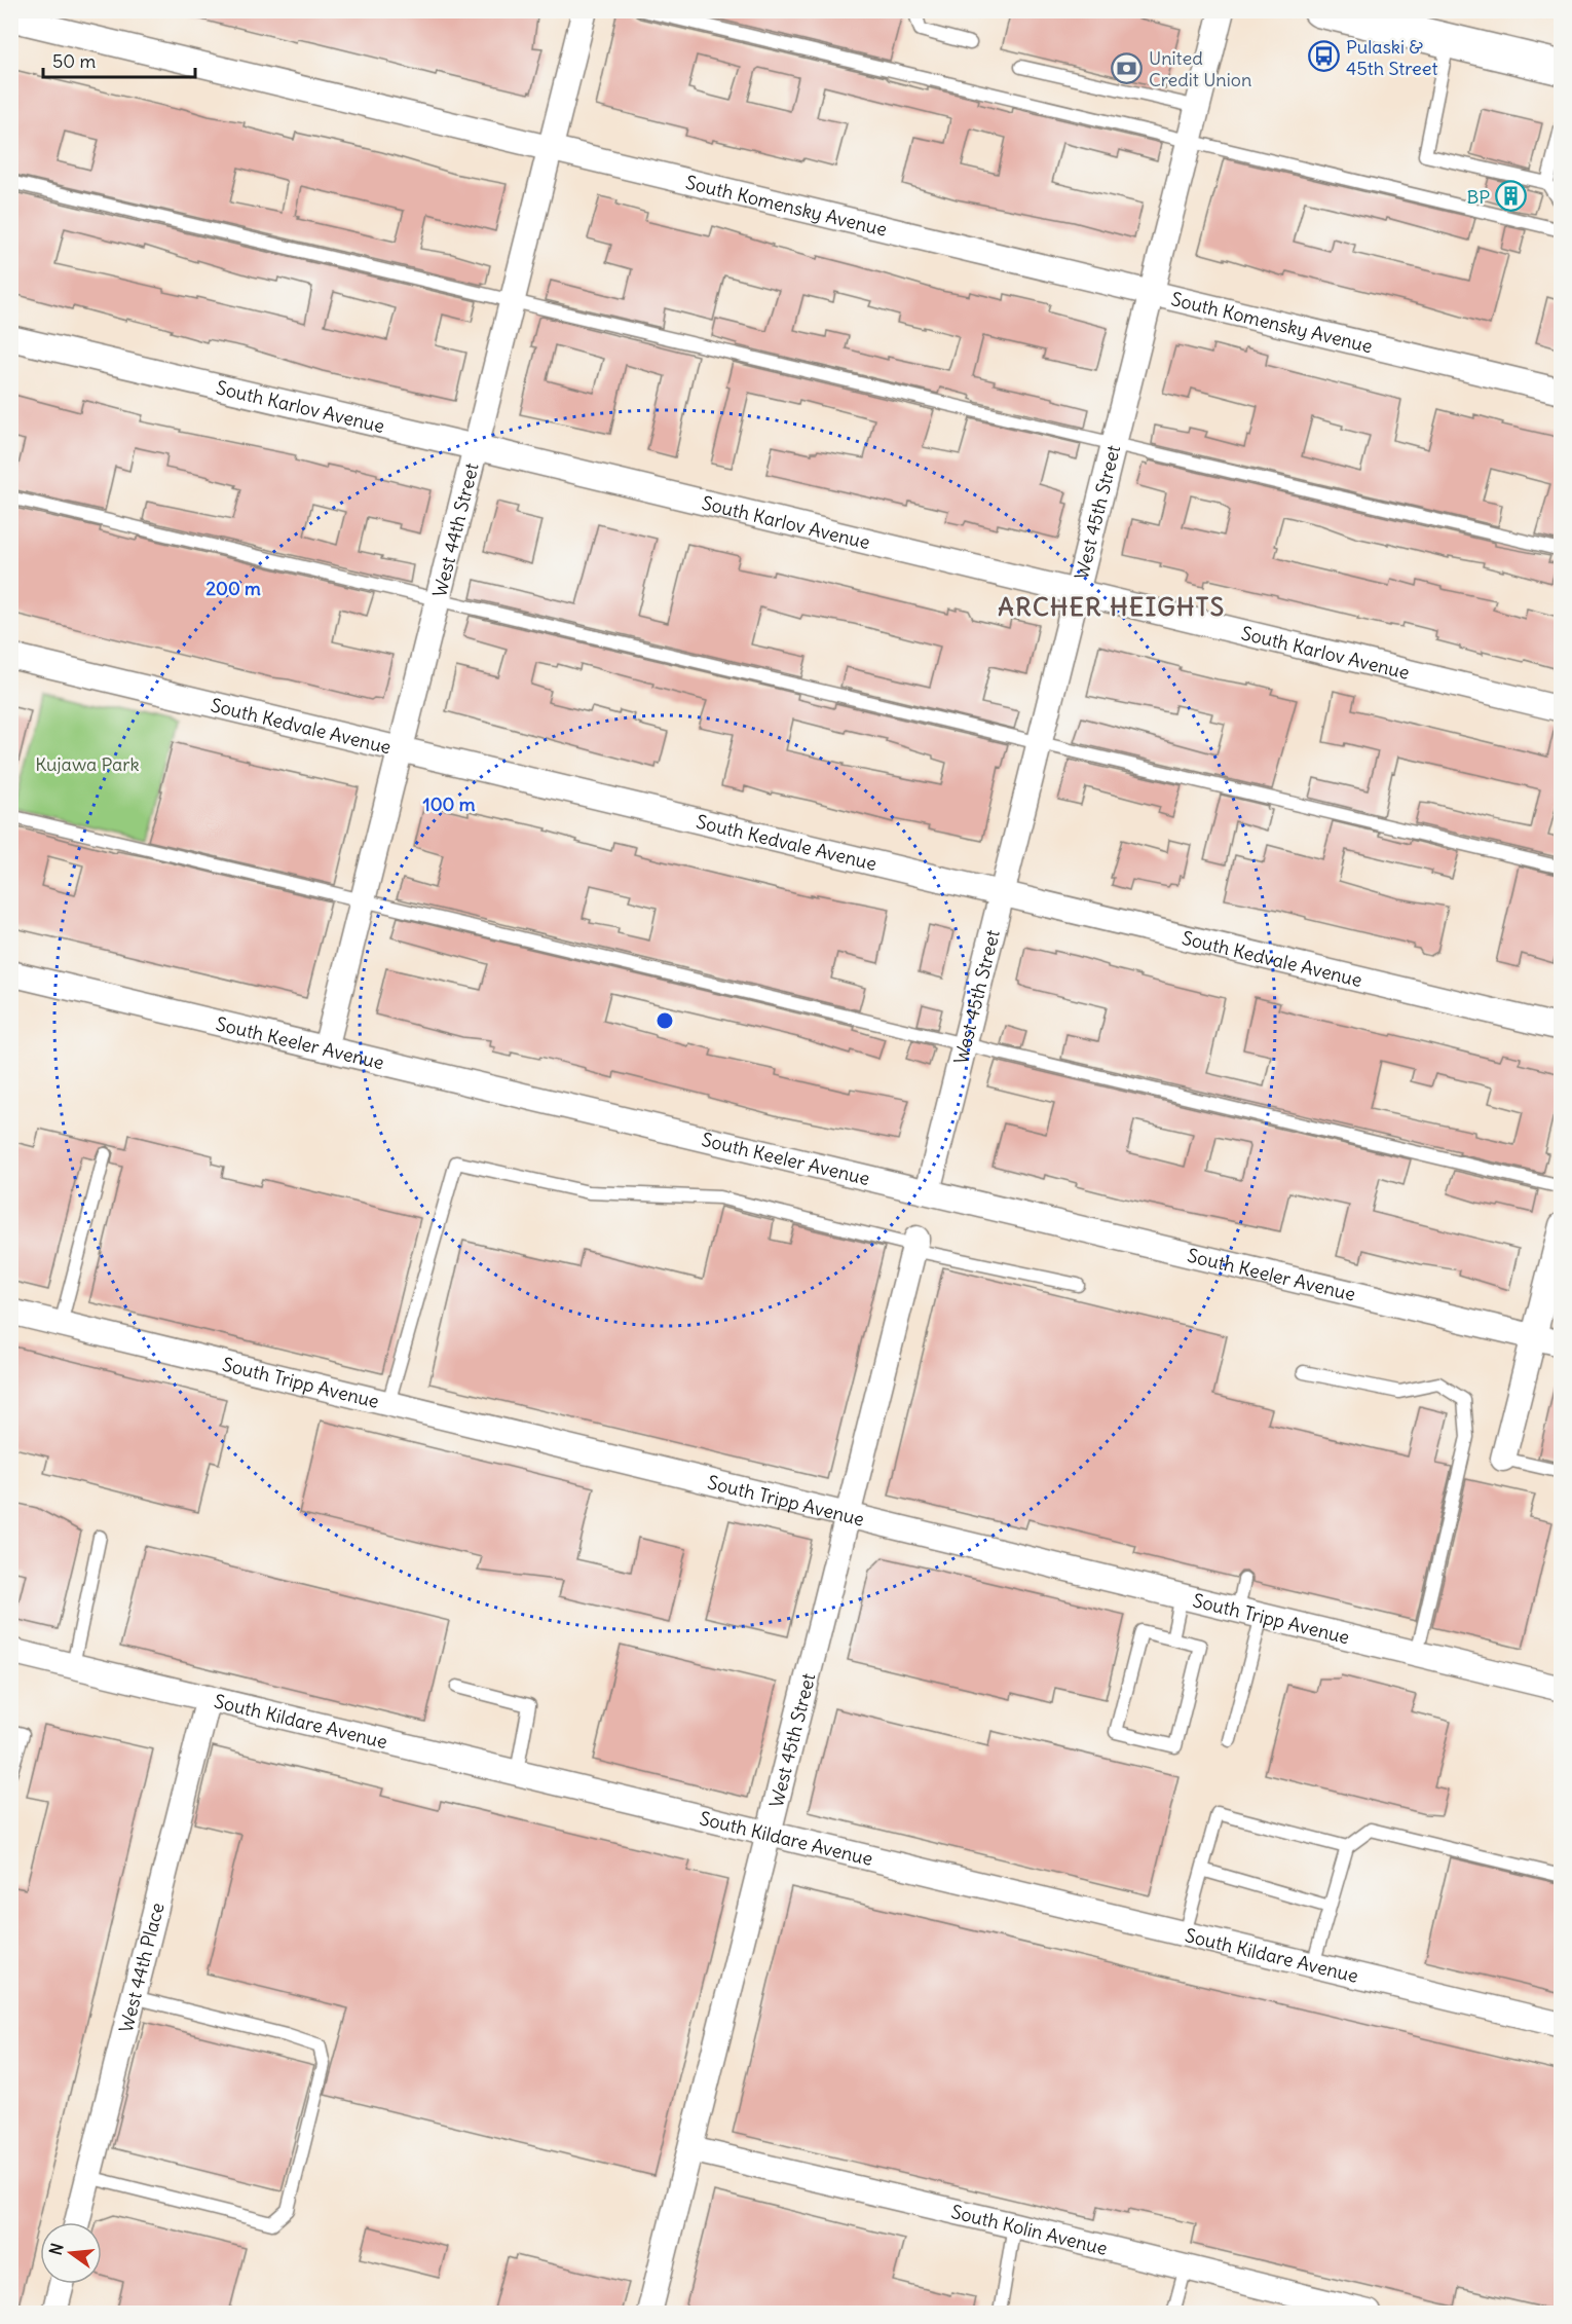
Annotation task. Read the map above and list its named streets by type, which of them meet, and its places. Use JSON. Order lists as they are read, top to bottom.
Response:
{
  "streets": {
    "street": [
      "South Komensky Avenue",
      "South Karlov Avenue",
      "West 45th Street",
      "West 44th Street",
      "South Kedvale Avenue",
      "South Keeler Avenue",
      "South Tripp Avenue",
      "South Kildare Avenue",
      "West 44th Place",
      "South Kolin Avenue"
    ]
  },
  "crossings": [
    ["South Komensky Avenue", "West 45th Street"],
    ["South Komensky Avenue", "West 44th Street"],
    ["South Karlov Avenue", "West 45th Street"],
    ["South Karlov Avenue", "West 44th Street"],
    ["West 45th Street", "South Kedvale Avenue"],
    ["West 45th Street", "South Keeler Avenue"],
    ["West 45th Street", "South Tripp Avenue"],
    ["West 45th Street", "South Kildare Avenue"],
    ["West 45th Street", "South Kolin Avenue"],
    ["West 44th Street", "South Kedvale Avenue"],
    ["West 44th Street", "South Keeler Avenue"],
    ["South Kildare Avenue", "West 44th Place"]
  ],
  "districts": ["ARCHER HEIGHTS"],
  "parks": ["Kujawa Park"],
  "places": {
    "bus stop": ["Pulaski & 45th Street"],
    "bank": ["United Credit Union"],
    "building": ["BP"]
  },
  "scale_bar": "50 m",
  "north": "left",
  "rings": ["200 m", "100 m"]
}
